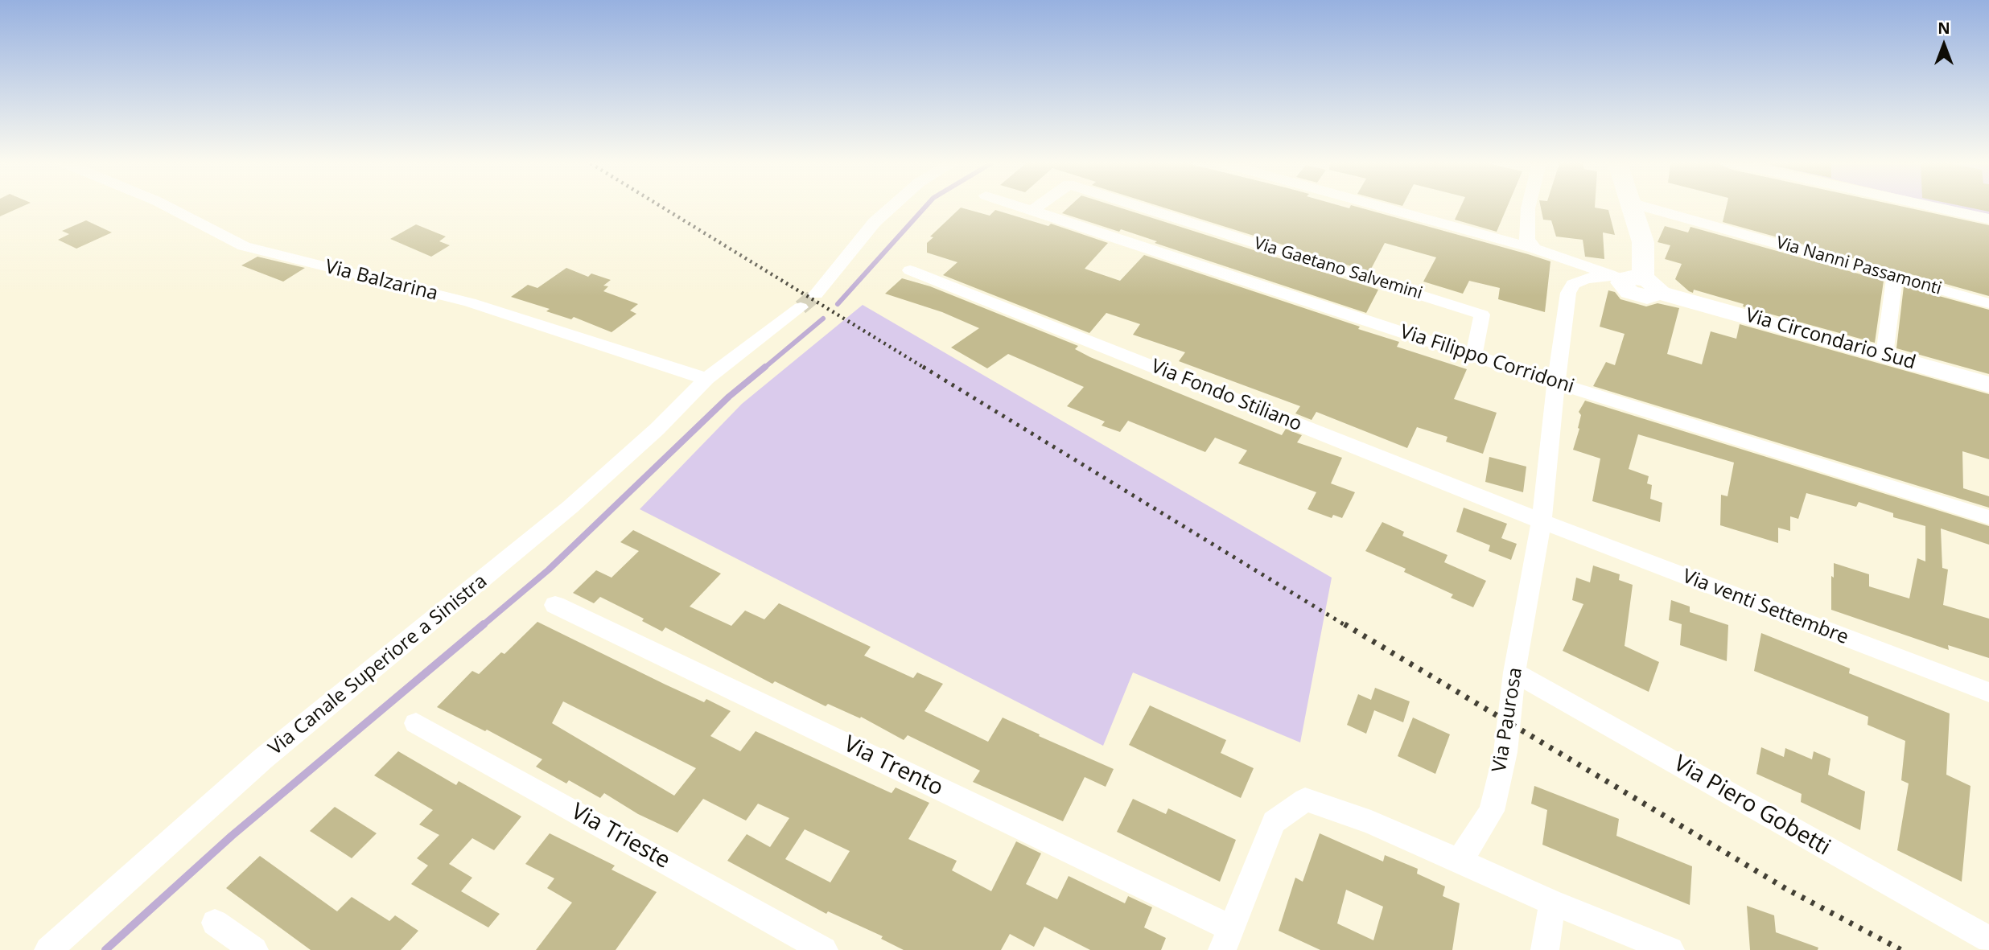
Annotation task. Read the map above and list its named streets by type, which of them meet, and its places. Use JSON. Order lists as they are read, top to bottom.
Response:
{
  "streets": {
    "street": [
      "Via Nanni Passamonti",
      "Via Gaetano Salvemini",
      "Via Balzarina",
      "Via Circondario Sud",
      "Via Filippo Corridoni",
      "Via Fondo Stiliano",
      "Via venti Settembre",
      "Via Canale Superiore a Sinistra",
      "Via Paurosa",
      "Via Trento",
      "Via Piero Gobetti",
      "Via Trieste"
    ]
  },
  "crossings": [
    ["Via Gaetano Salvemini", "Via Filippo Corridoni"],
    ["Via Balzarina", "Via Canale Superiore a Sinistra"],
    ["Via Circondario Sud", "Via Paurosa"],
    ["Via Filippo Corridoni", "Via Paurosa"],
    ["Via Fondo Stiliano", "Via venti Settembre"],
    ["Via Fondo Stiliano", "Via Paurosa"],
    ["Via venti Settembre", "Via Paurosa"],
    ["Via Paurosa", "Via Piero Gobetti"]
  ],
  "north": "top"
}
